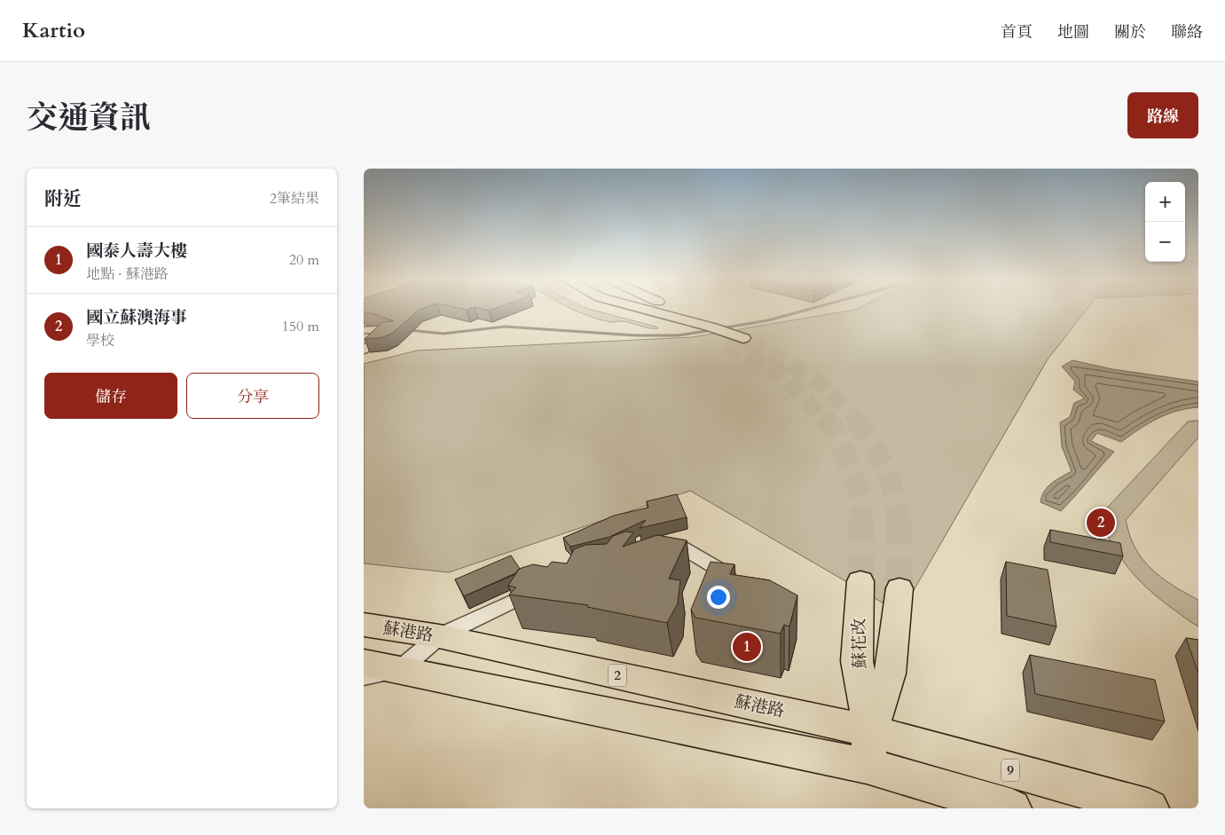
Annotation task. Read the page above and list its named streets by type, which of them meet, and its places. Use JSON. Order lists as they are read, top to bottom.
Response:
{
  "streets": {
    "main road": [
      "蘇港路",
      "蘇花改",
      "2",
      "9"
    ]
  },
  "crossings": [
    ["蘇港路", "蘇花改"]
  ],
  "page": {
    "header": "Kartio",
    "nav": [
      "首頁",
      "地圖",
      "關於",
      "聯絡"
    ],
    "title": "交通資訊",
    "buttons": [
      "路線",
      ["儲存", "分享"]
    ],
    "heading": ["附近", "2筆結果"],
    "map_buttons": ["+", "−"],
    "list": [
      {
        "mark": "1",
        "name": "國泰人壽大樓",
        "note": "地點 · 蘇港路",
        "value": "20 m"
      },
      {
        "mark": "2",
        "name": "國立蘇澳海事",
        "note": "學校",
        "value": "150 m"
      }
    ],
    "pins": ["2", "1"]
  }
}
